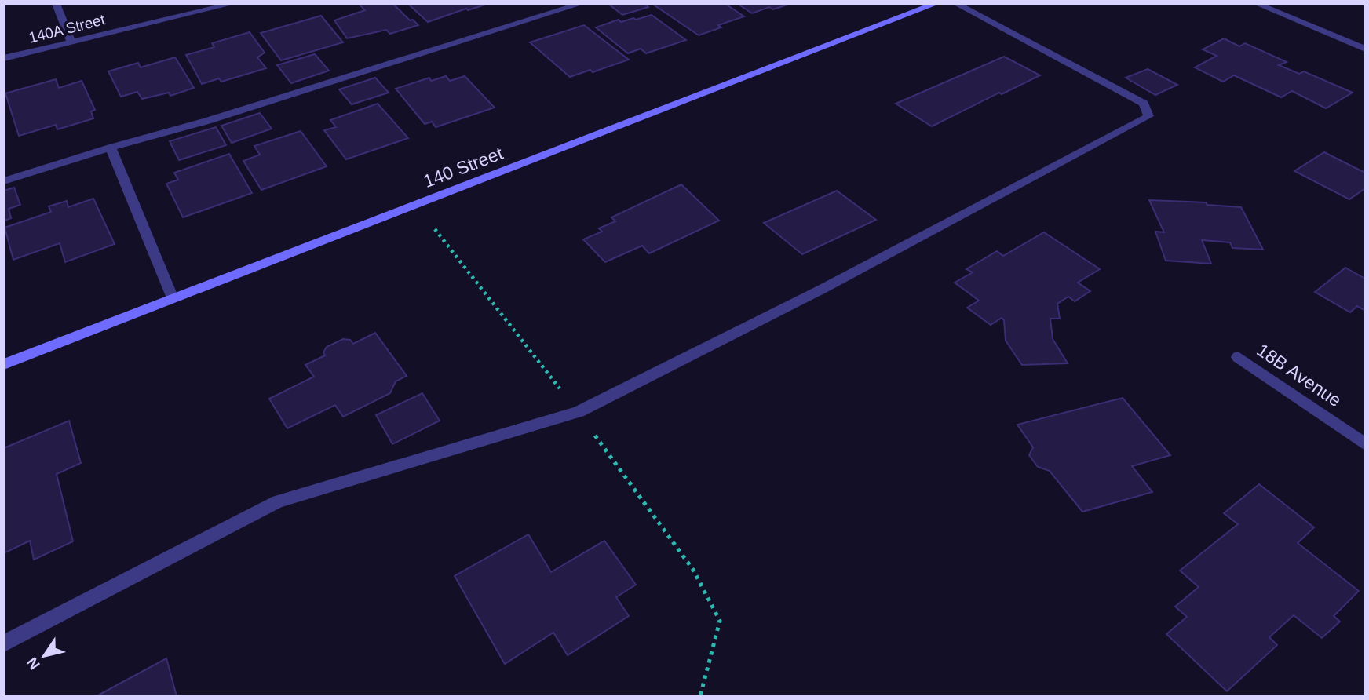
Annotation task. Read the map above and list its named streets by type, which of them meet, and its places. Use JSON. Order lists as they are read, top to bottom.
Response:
{
  "streets": {
    "main road": ["140 Street"],
    "street": ["140A Street", "18B Avenue"]
  },
  "north": "bottom left"
}
